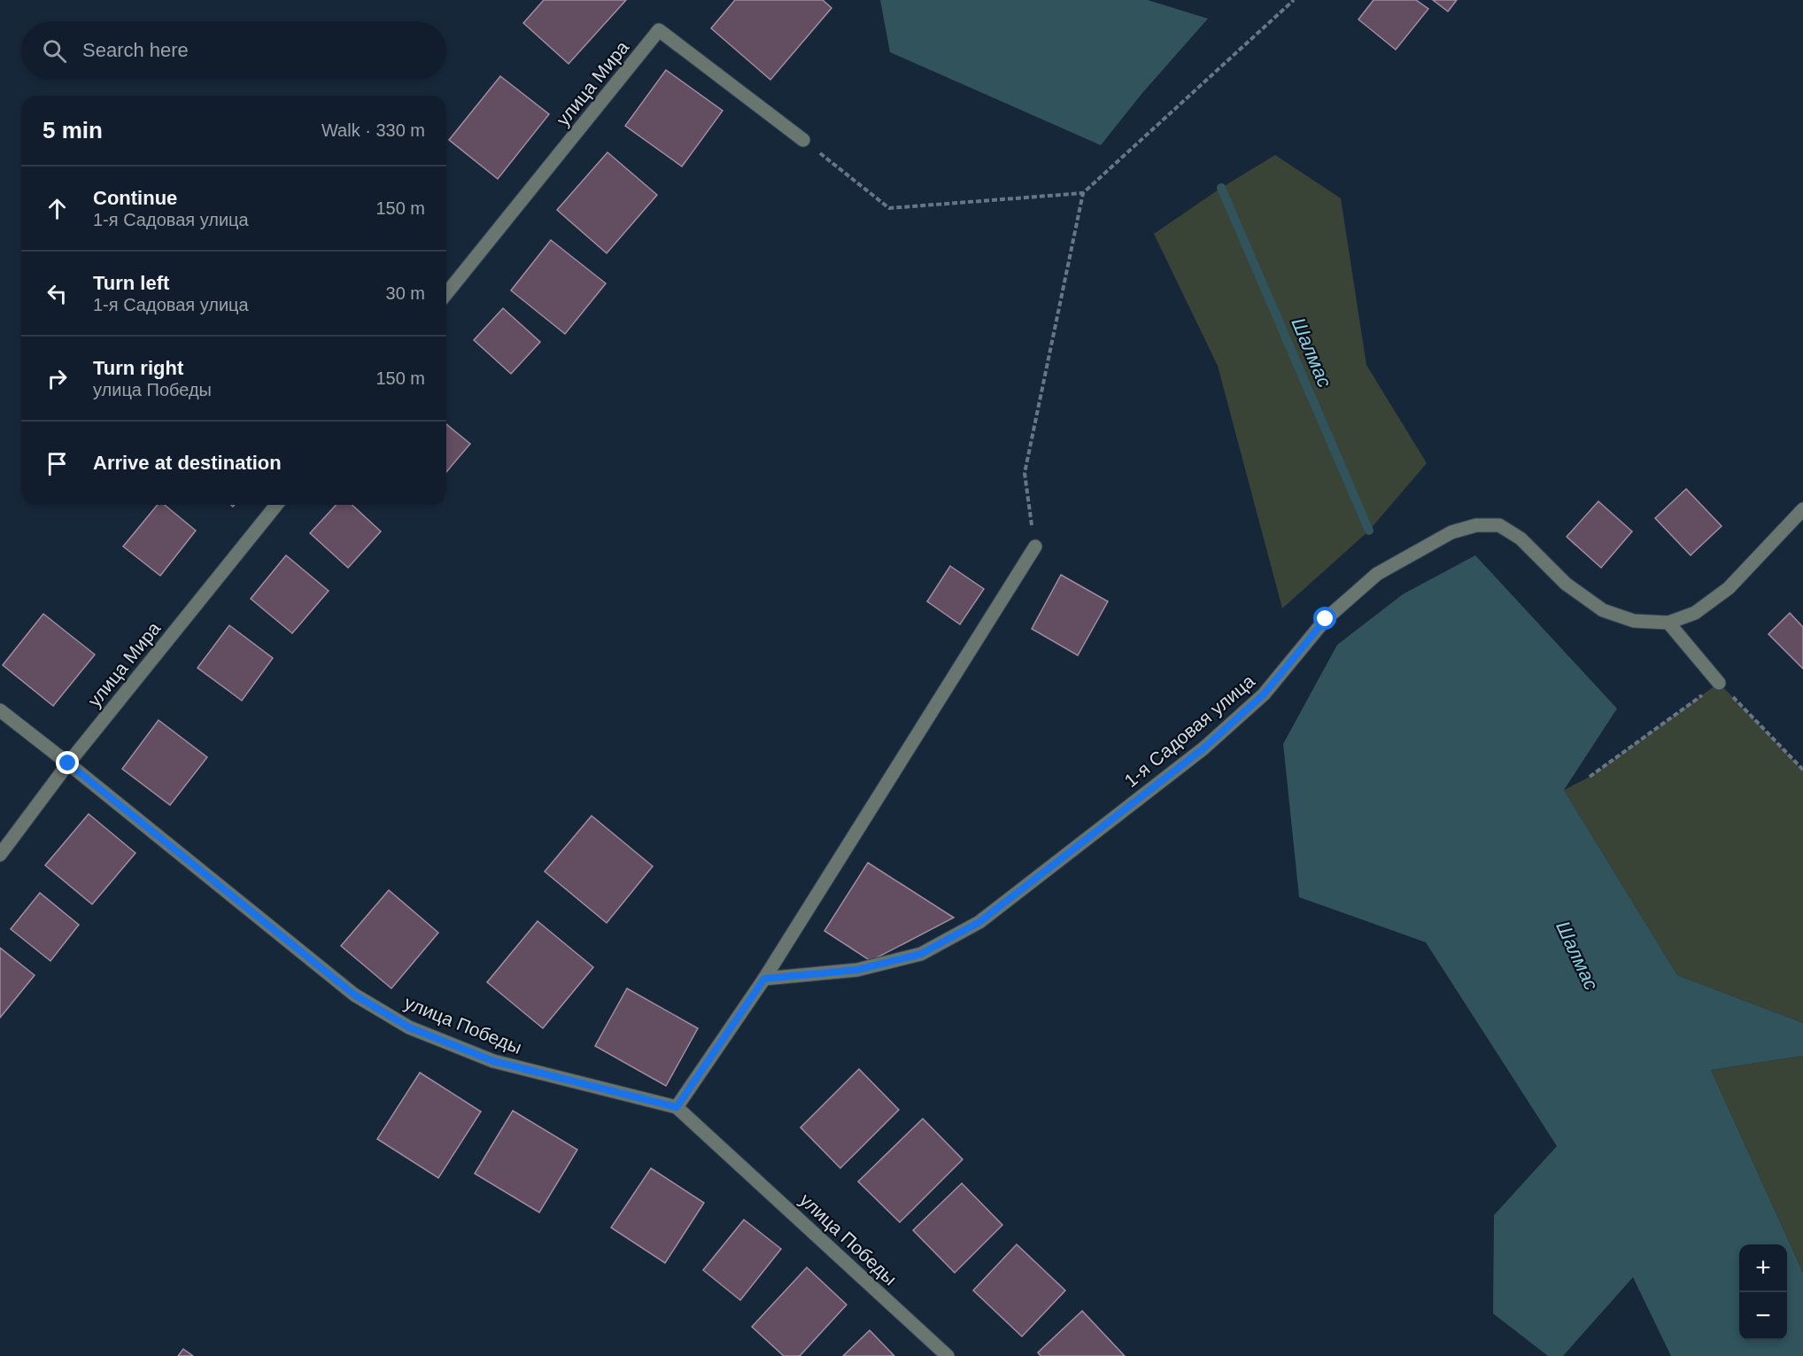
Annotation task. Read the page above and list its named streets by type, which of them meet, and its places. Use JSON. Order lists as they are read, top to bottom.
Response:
{
  "streets": {
    "street": ["улица Мира", "1-я Садовая улица", "улица Победы"]
  },
  "crossings": [
    ["улица Мира", "улица Победы"]
  ],
  "water": ["Шалмас"],
  "page": {
    "search": "Search here",
    "heading": ["5 min", "Walk · 330 m"],
    "list": [
      ["Continue", "1-я Садовая улица", "150 m"],
      ["Turn left", "1-я Садовая улица", "30 m"],
      ["Turn right", "улица Победы", "150 m"],
      "Arrive at destination"
    ],
    "map_buttons": ["+", "−"]
  }
}
